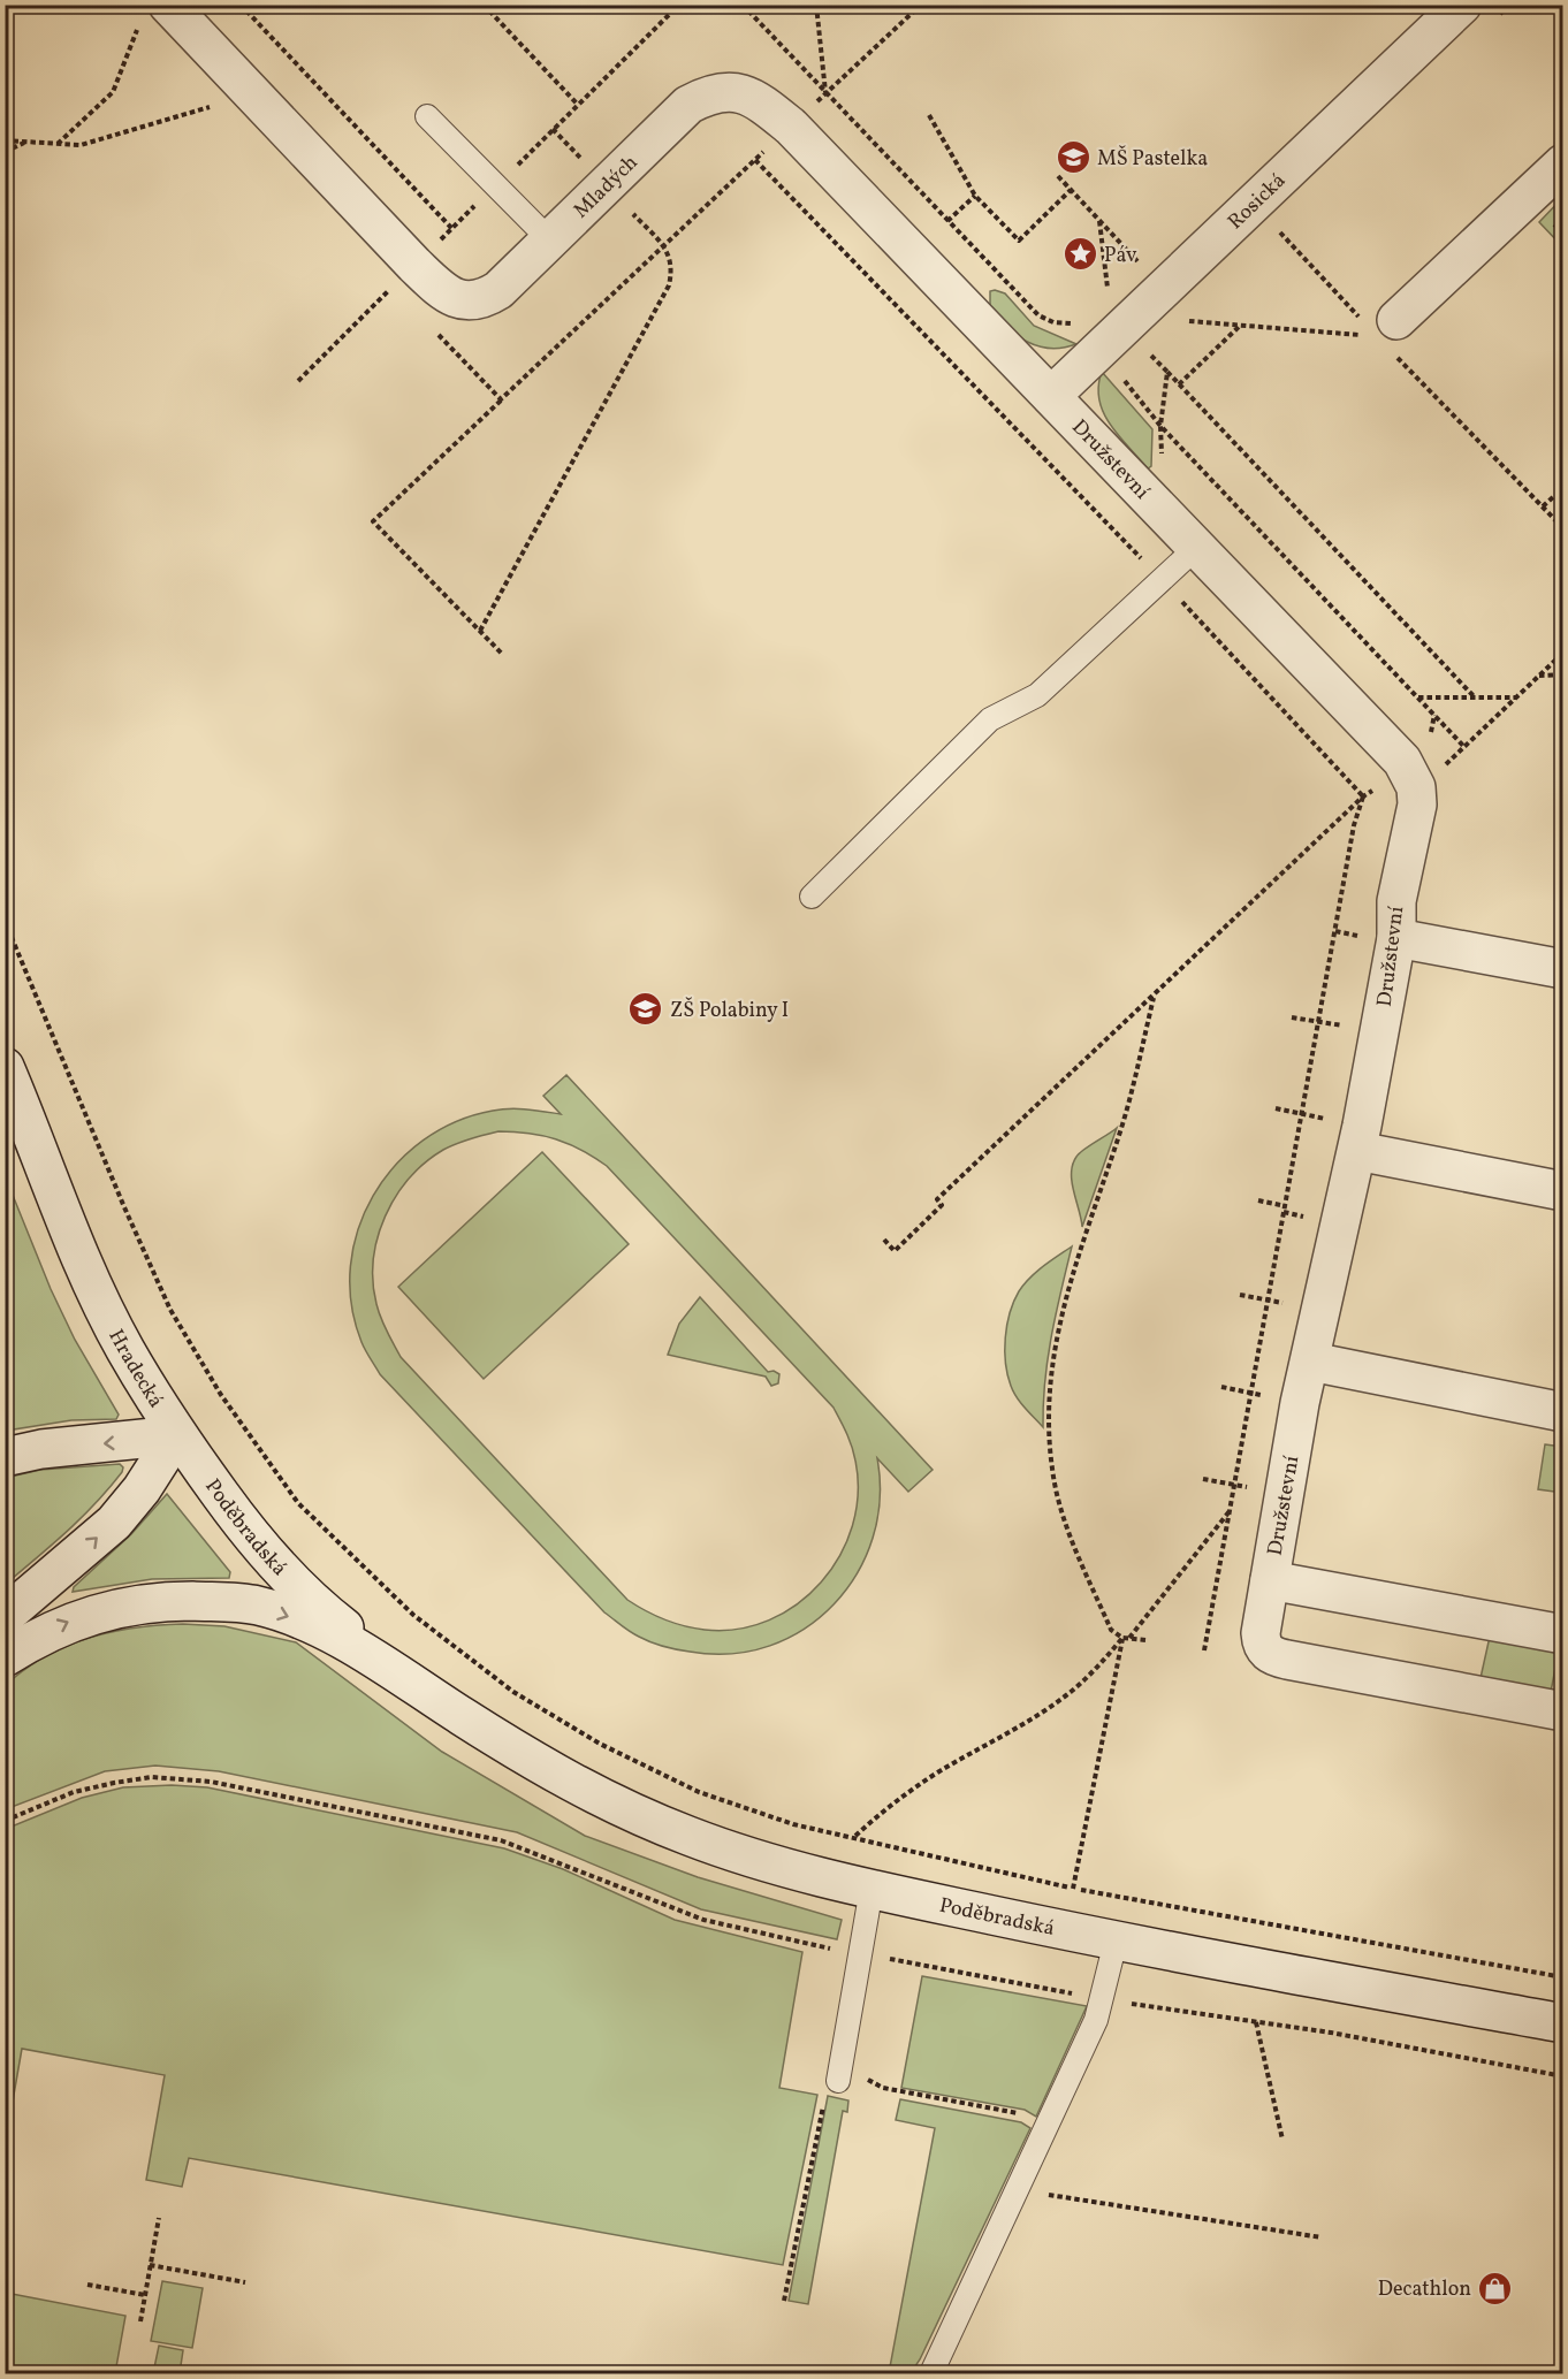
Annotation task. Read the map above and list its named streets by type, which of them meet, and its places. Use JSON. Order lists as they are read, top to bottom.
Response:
{
  "streets": {
    "street": [
      "Mladých",
      "Rosická",
      "Družstevní",
      "Hradecká",
      "Poděbradská"
    ]
  },
  "crossings": [
    ["Mladých", "Rosická"],
    ["Mladých", "Družstevní"],
    ["Rosická", "Družstevní"],
    ["Hradecká", "Poděbradská"]
  ],
  "places": {
    "school or university": ["MŠ Pastelka", "ZŠ Polabiny I"],
    "place": ["Páv"],
    "shop": ["Decathlon"]
  }
}
